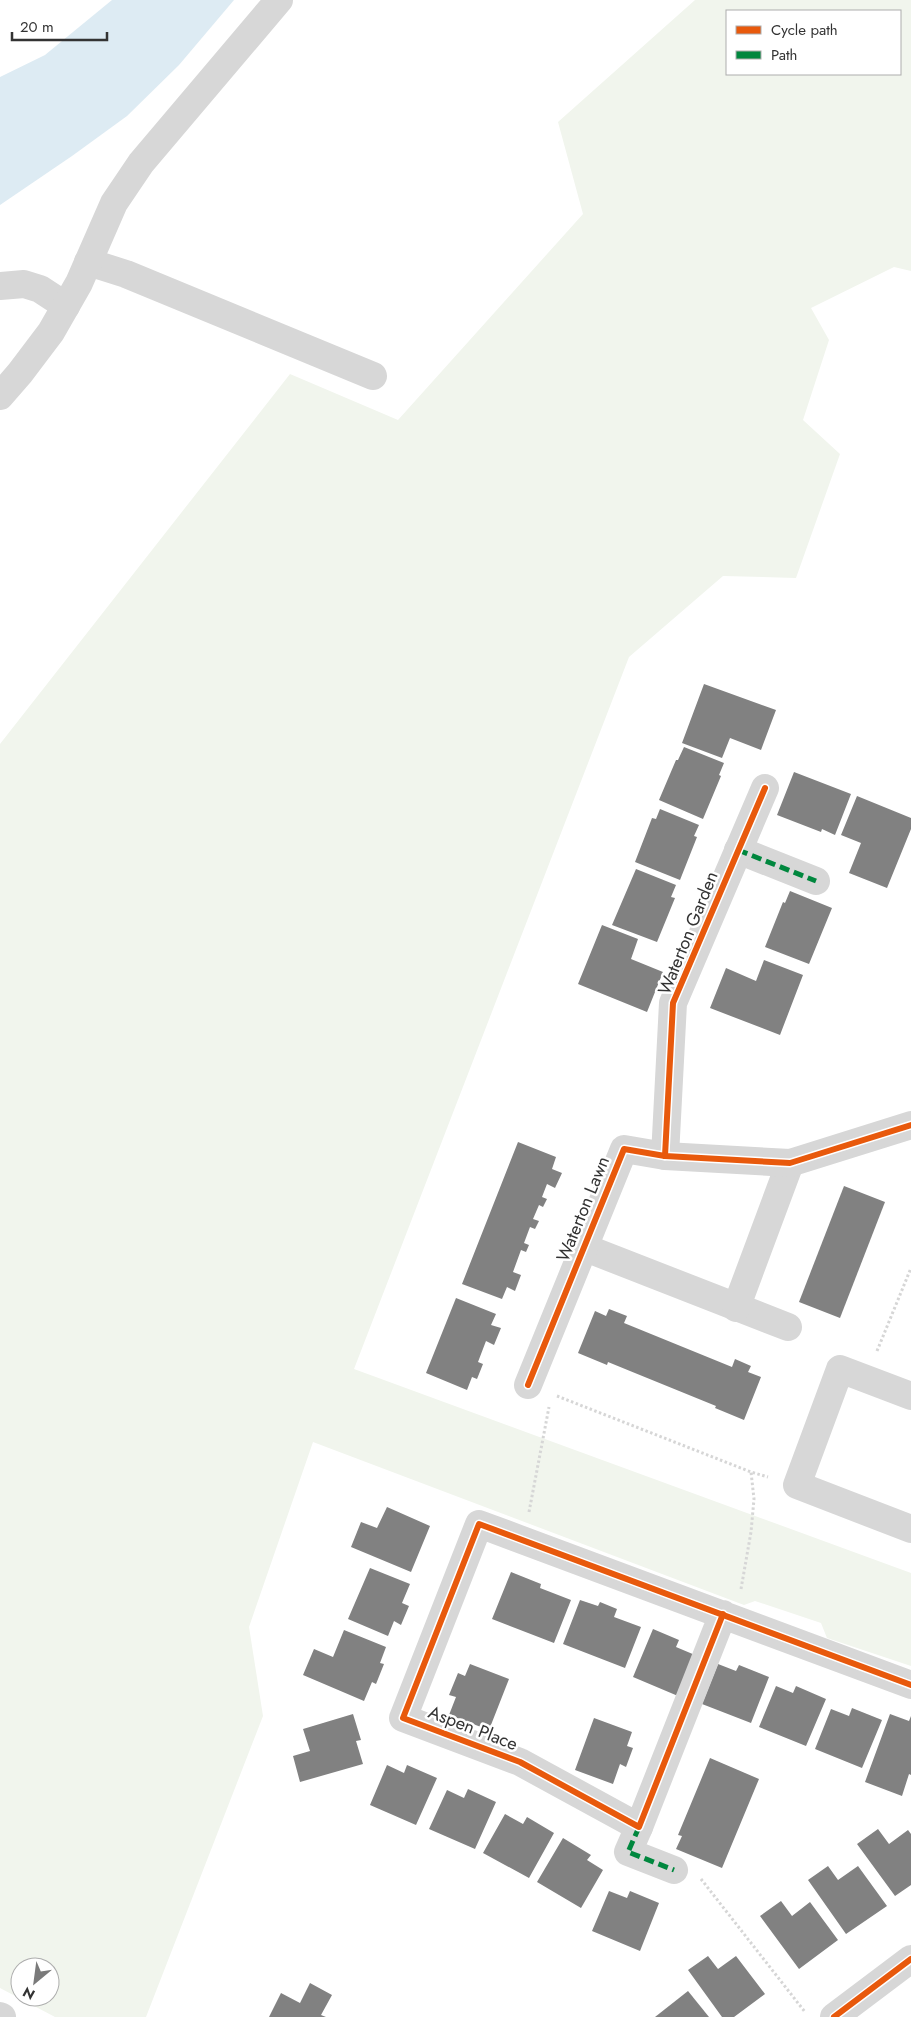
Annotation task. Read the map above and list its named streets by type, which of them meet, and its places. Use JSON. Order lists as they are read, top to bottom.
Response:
{
  "streets": {
    "street": ["Waterton Garden", "Waterton Lawn", "Aspen Place"]
  },
  "crossings": [
    ["Waterton Garden", "Waterton Lawn"]
  ],
  "legend": ["Cycle path", "Path"],
  "scale_bar": "20 m",
  "north": "bottom left"
}
